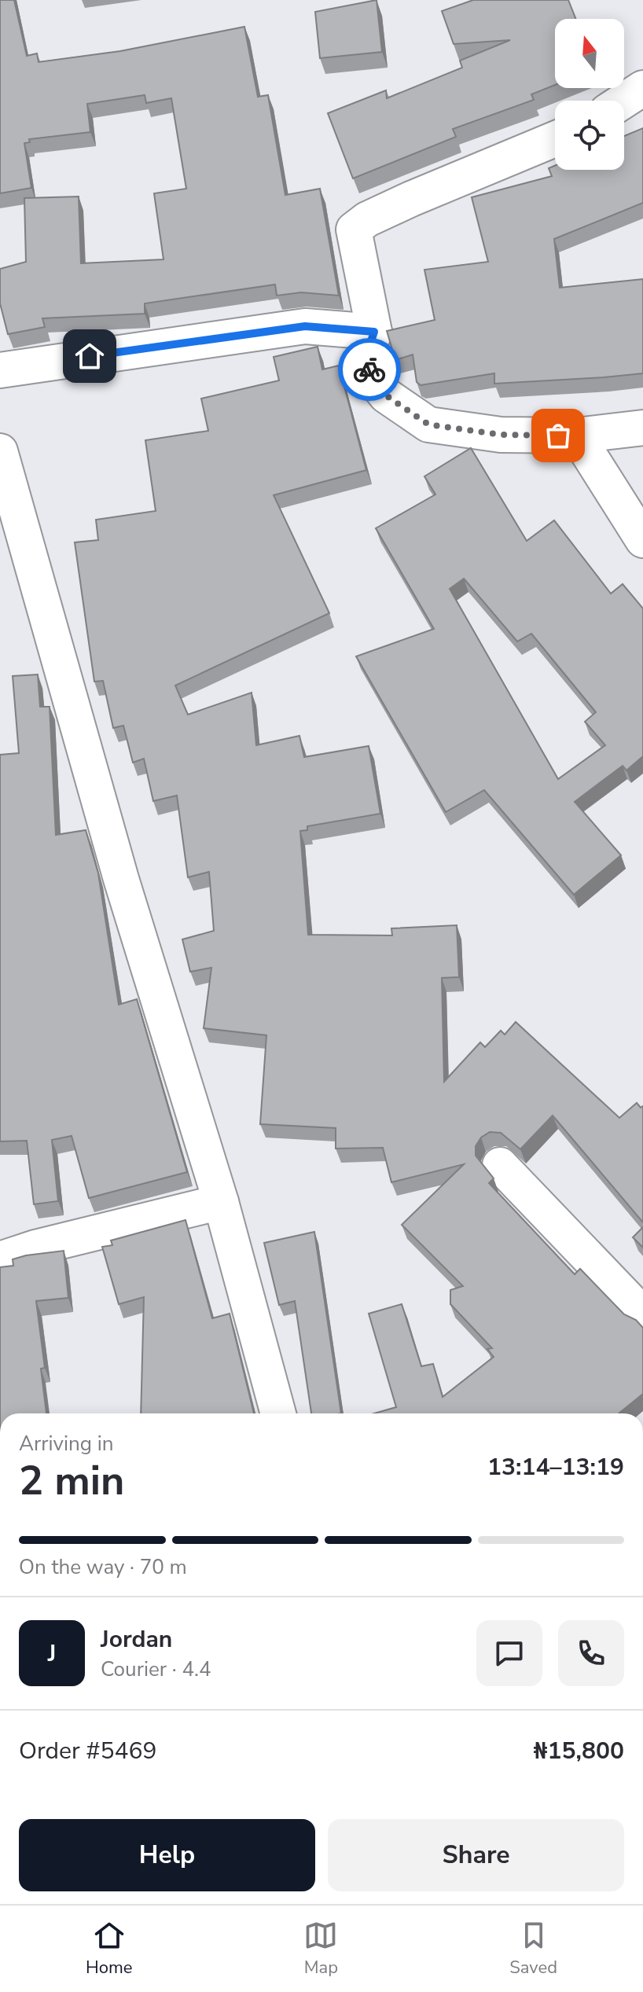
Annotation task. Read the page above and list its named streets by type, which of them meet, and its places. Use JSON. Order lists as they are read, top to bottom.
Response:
{
  "north": "top",
  "page": {
    "heading": ["2 min", "Arriving in", "13:14–13:19"],
    "panel": [
      "Jordan",
      "Courier · 4.4",
      "Order #5469",
      "₦15,800"
    ],
    "bar": "On the way · 70 m",
    "round": "J",
    "buttons": ["Help", "Share"],
    "tabs": ["Home", "Map", "Saved"]
  }
}
